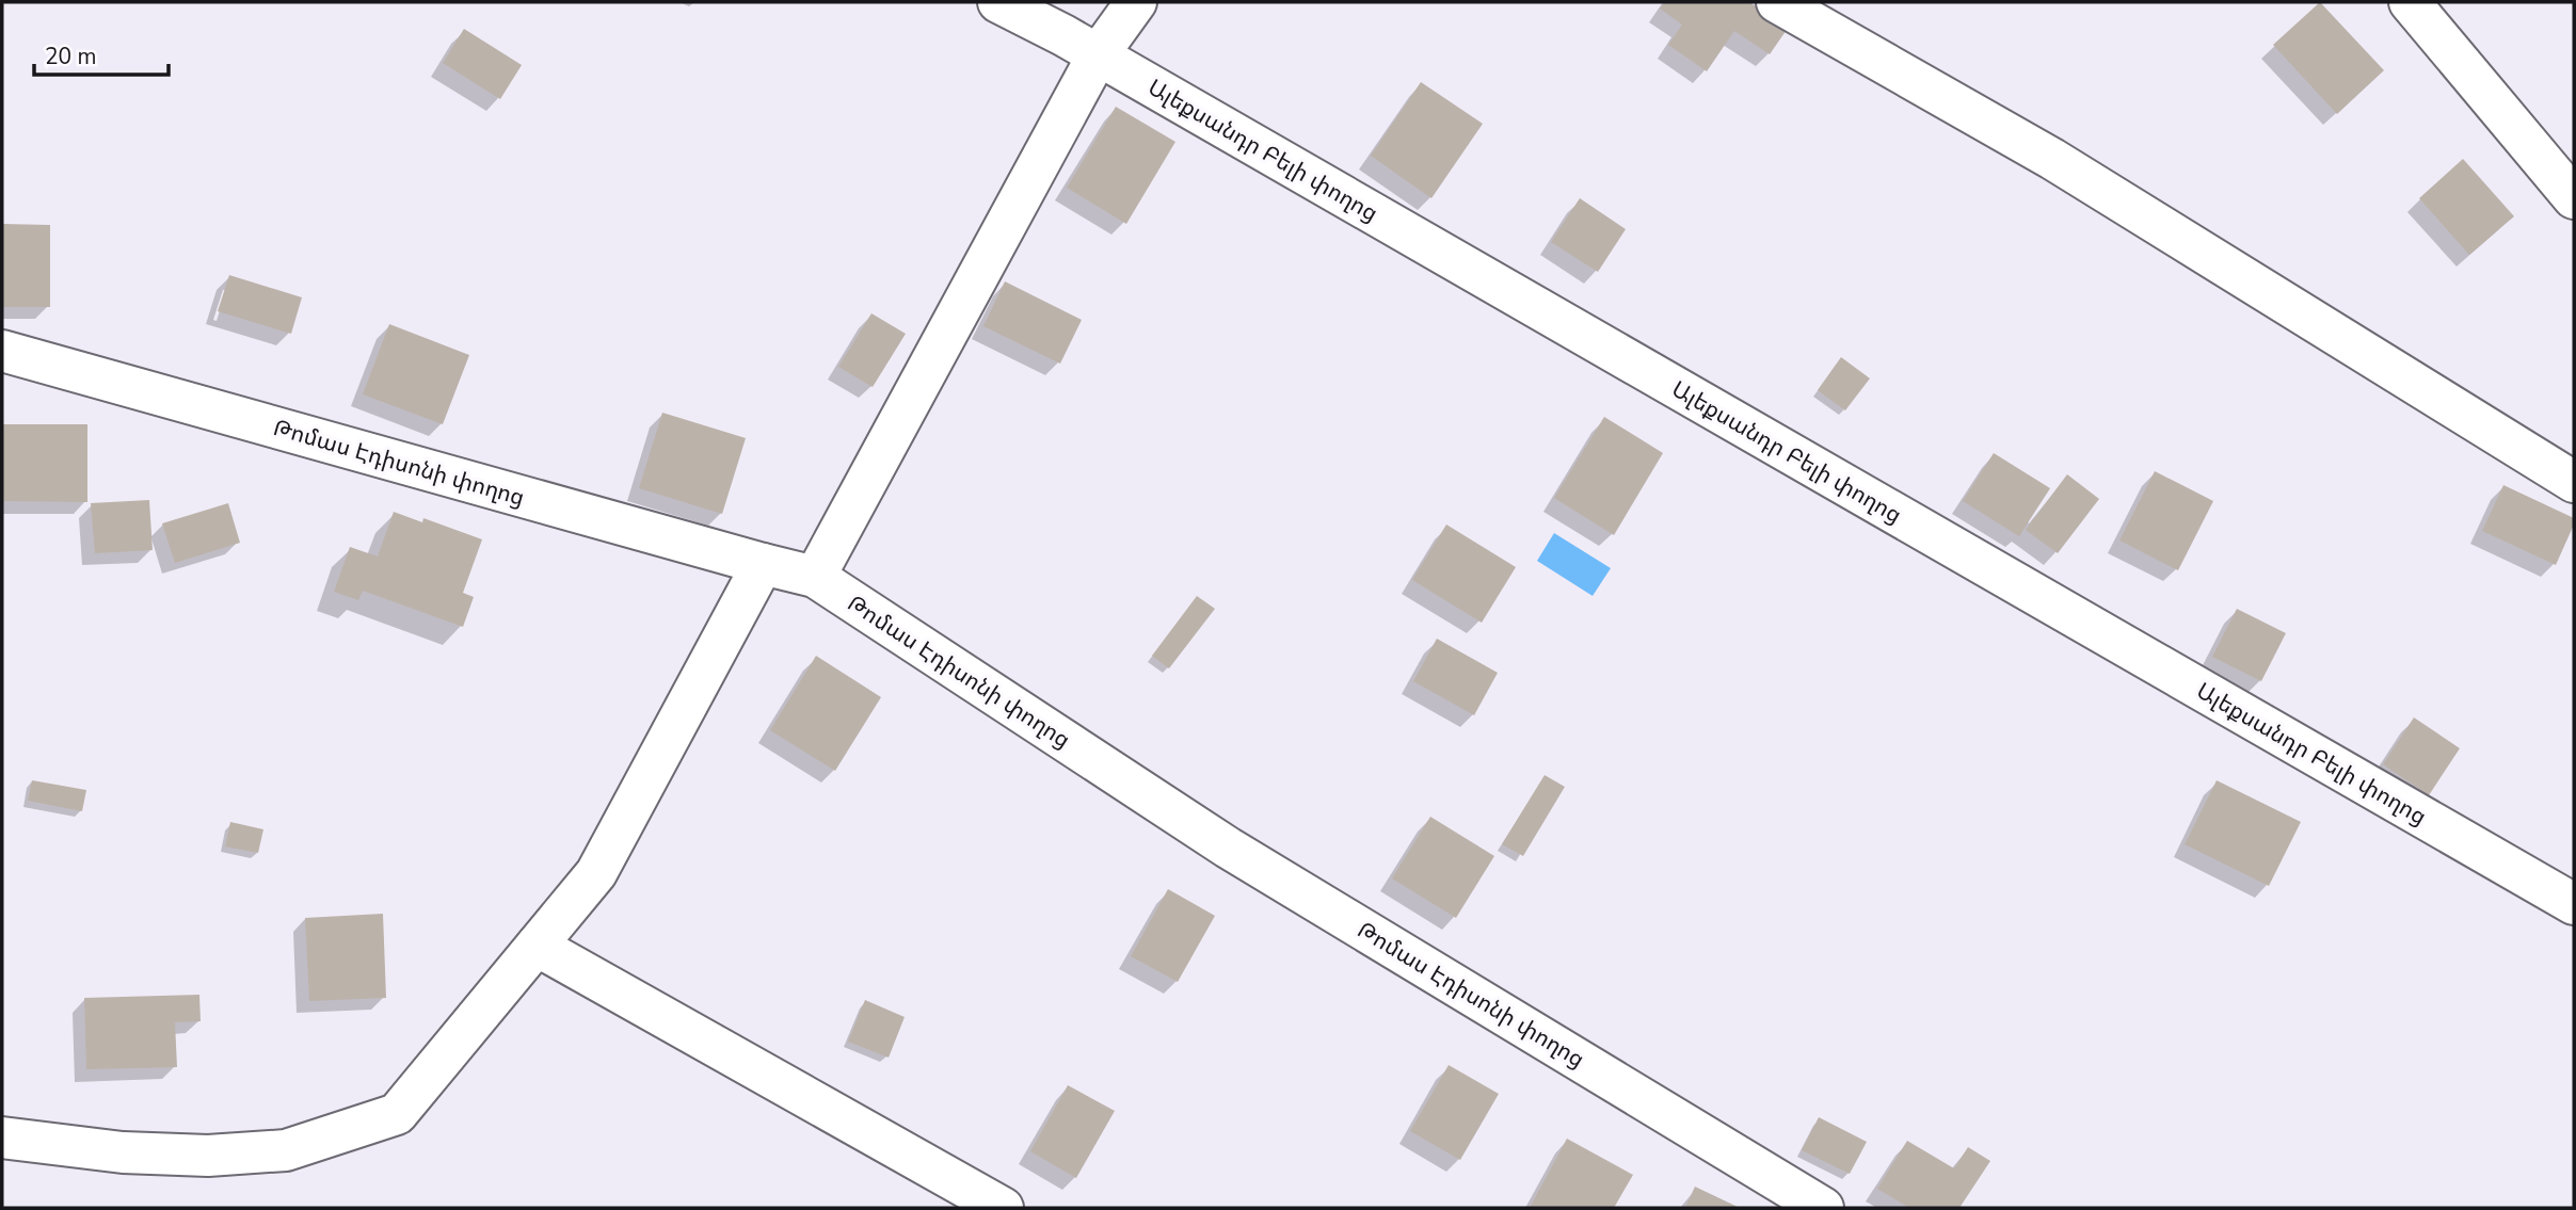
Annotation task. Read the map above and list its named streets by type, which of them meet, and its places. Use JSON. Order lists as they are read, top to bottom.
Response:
{
  "streets": {
    "street": ["Ալեքսանդր Բելի փողոց", "Թոմաս Էդիսոնի փողոց"]
  },
  "scale_bar": "20 m"
}
